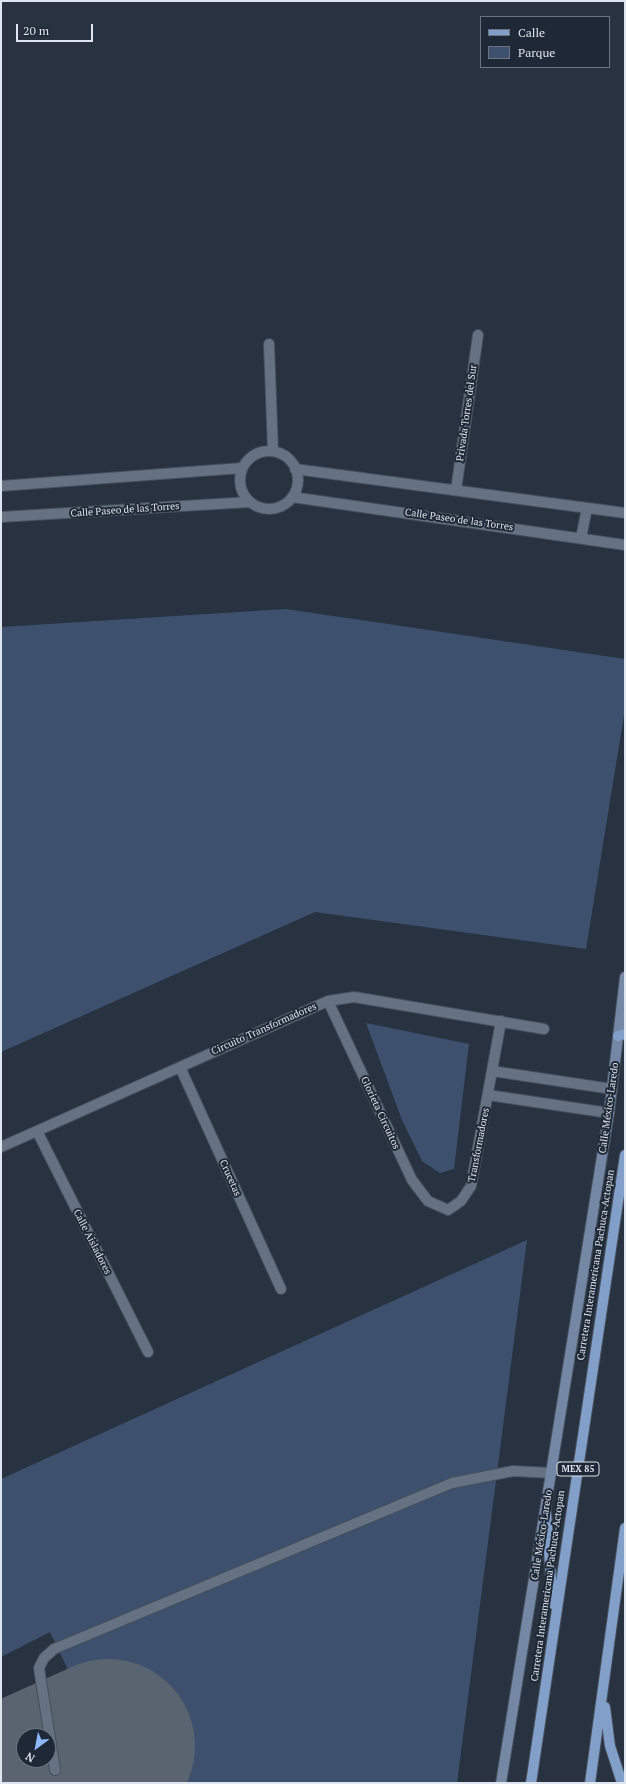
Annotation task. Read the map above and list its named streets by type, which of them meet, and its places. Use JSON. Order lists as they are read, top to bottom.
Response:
{
  "streets": {
    "main road": ["Carretera Interamericana Pachuca-Actopan", "MEX 85"],
    "street": [
      "Privada Torres del Sur",
      "Calle Paseo de las Torres",
      "Circuito Transformadores",
      "Calle México-Laredo",
      "Glorieta Circuitos",
      "Transformadores",
      "Crucetas",
      "Calle Aisladores"
    ]
  },
  "crossings": [
    ["Circuito Transformadores", "Glorieta Circuitos"],
    ["Circuito Transformadores", "Transformadores"],
    ["Circuito Transformadores", "Crucetas"],
    ["Circuito Transformadores", "Calle Aisladores"],
    ["Calle México-Laredo", "Transformadores"],
    ["Glorieta Circuitos", "Transformadores"]
  ],
  "legend": ["Calle", "Parque"],
  "scale_bar": "20 m",
  "north": "bottom left"
}
